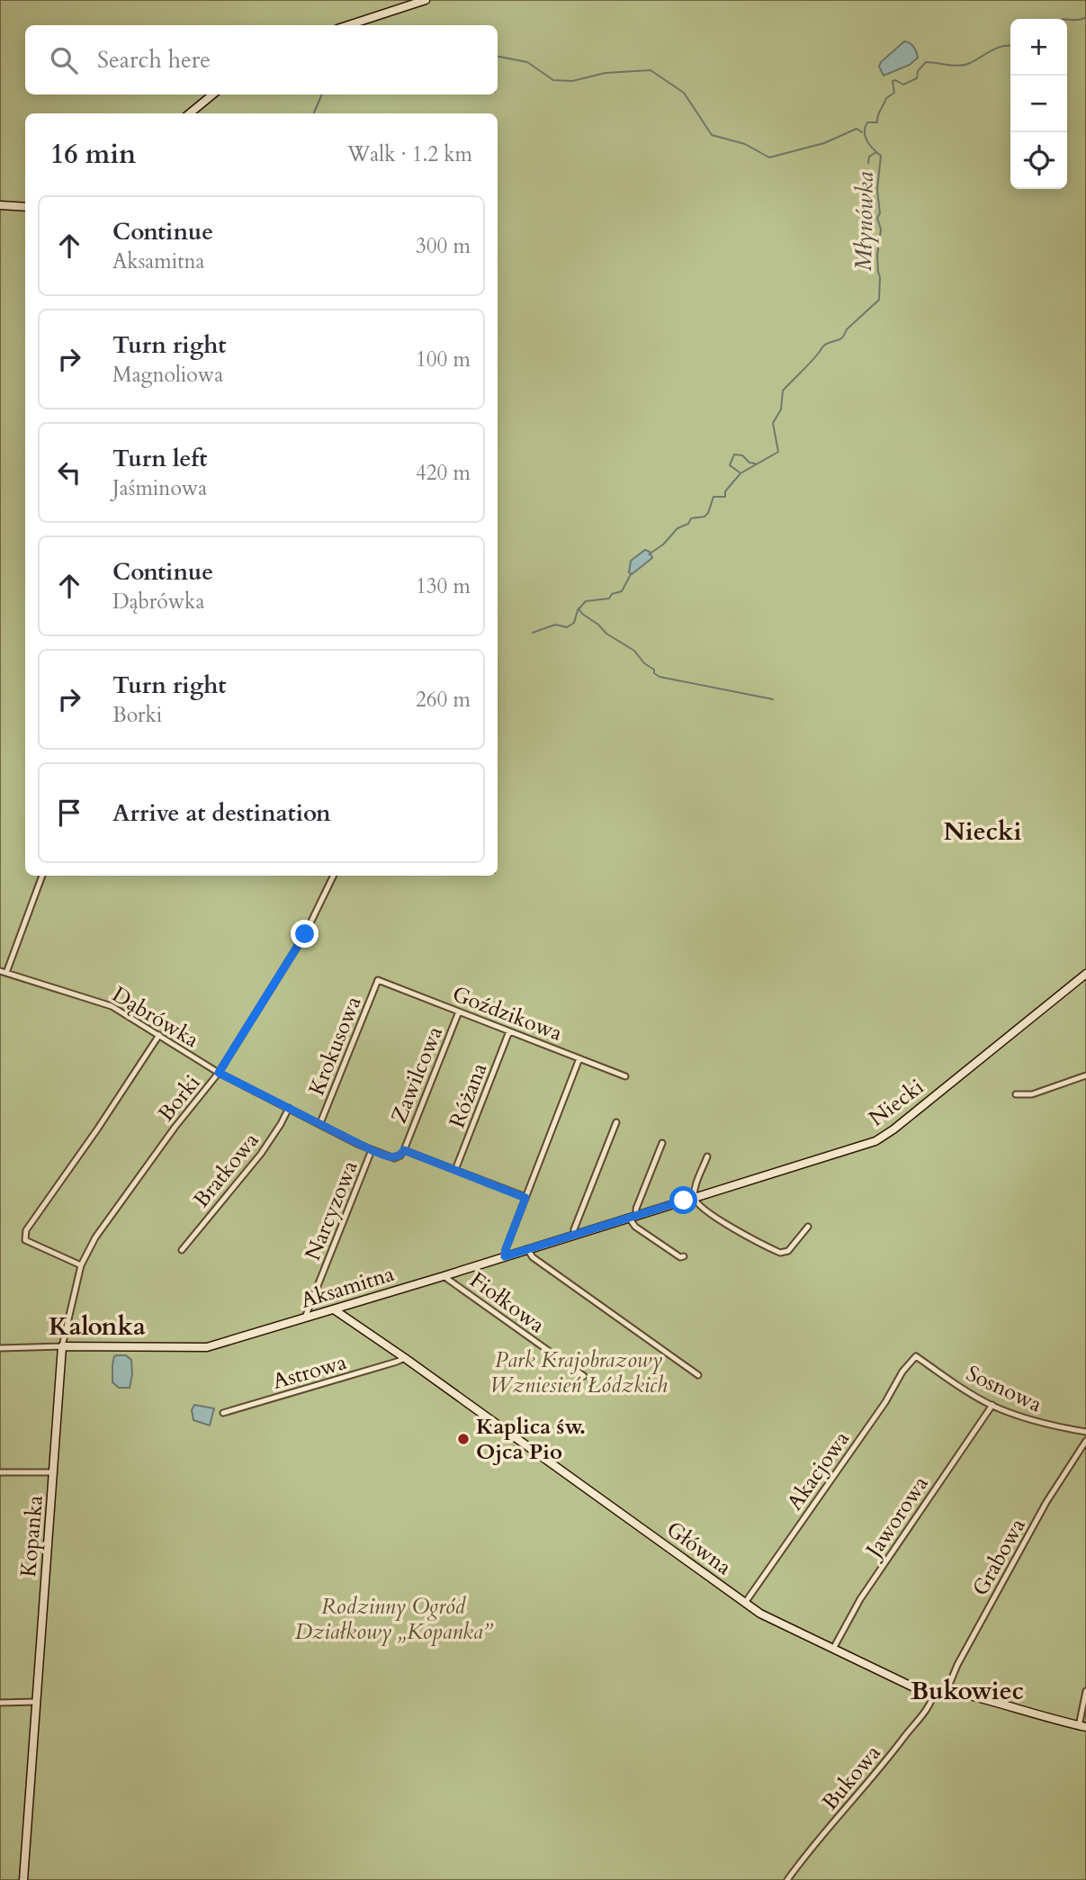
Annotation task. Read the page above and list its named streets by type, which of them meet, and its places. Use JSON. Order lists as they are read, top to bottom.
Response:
{
  "streets": {
    "street": [
      "Goździkowa",
      "Dąbrówka",
      "Krokusowa",
      "Zawilcowa",
      "Różana",
      "Borki",
      "Niecki",
      "Bratkowa",
      "Narcyzowa",
      "Aksamitna",
      "Fiołkowa",
      "Astrowa",
      "Sosnowa",
      "Akacjowa",
      "Jaworowa",
      "Kopanka",
      "Główna",
      "Grabowa",
      "Bukowa"
    ]
  },
  "crossings": [
    ["Goździkowa", "Krokusowa"],
    ["Goździkowa", "Zawilcowa"],
    ["Goździkowa", "Różana"],
    ["Dąbrówka", "Krokusowa"],
    ["Dąbrówka", "Zawilcowa"],
    ["Dąbrówka", "Borki"],
    ["Dąbrówka", "Bratkowa"],
    ["Dąbrówka", "Narcyzowa"],
    ["Borki", "Aksamitna"],
    ["Borki", "Kopanka"],
    ["Niecki", "Aksamitna"],
    ["Narcyzowa", "Aksamitna"],
    ["Aksamitna", "Fiołkowa"],
    ["Aksamitna", "Kopanka"],
    ["Aksamitna", "Główna"],
    ["Astrowa", "Główna"],
    ["Sosnowa", "Akacjowa"],
    ["Sosnowa", "Jaworowa"],
    ["Akacjowa", "Główna"],
    ["Jaworowa", "Główna"],
    ["Główna", "Grabowa"],
    ["Główna", "Bukowa"]
  ],
  "districts": ["Niecki", "Kalonka", "Bukowiec"],
  "water": ["Młynówka"],
  "parks": ["Park Krajobrazowy Wzniesień Łódzkich", "Rodzinny Ogród Działkowy „Kopanka”"],
  "places": ["Kaplica św. Ojca Pio"],
  "page": {
    "map_buttons": ["+", "−"],
    "search": "Search here",
    "heading": ["16 min", "Walk · 1.2 km"],
    "list": [
      ["Continue", "Aksamitna", "300 m"],
      ["Turn right", "Magnoliowa", "100 m"],
      ["Turn left", "Jaśminowa", "420 m"],
      ["Continue", "Dąbrówka", "130 m"],
      ["Turn right", "Borki", "260 m"],
      "Arrive at destination"
    ]
  }
}
